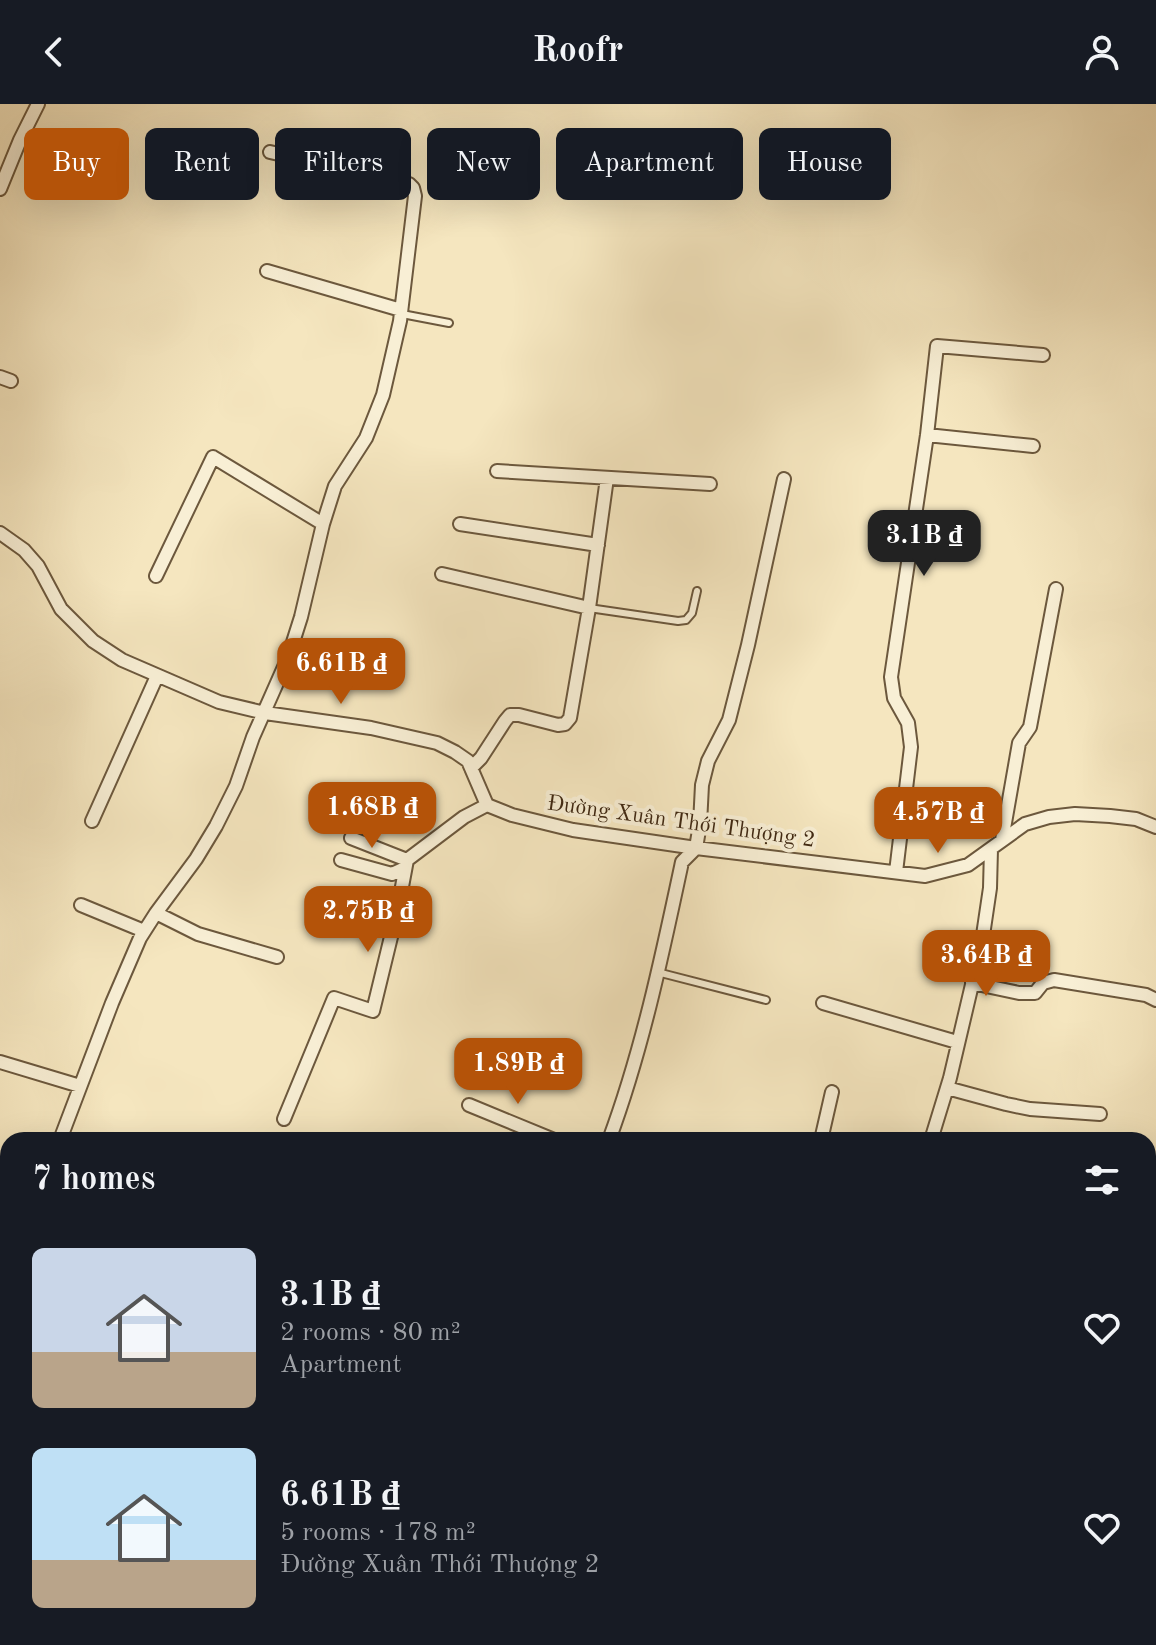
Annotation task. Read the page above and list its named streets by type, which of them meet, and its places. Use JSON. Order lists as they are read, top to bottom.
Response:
{
  "streets": {
    "street": ["Đường Xuân Thới Thượng 2"]
  },
  "page": {
    "header": "Roofr",
    "chip": [
      "Buy",
      "Rent",
      "Filters",
      "New",
      "Apartment",
      "House"
    ],
    "price": [
      "3.1B ₫",
      "6.61B ₫",
      "1.68B ₫",
      "4.57B ₫",
      "2.75B ₫",
      "3.64B ₫",
      "1.89B ₫"
    ],
    "heading": "7 homes",
    "list": [
      {
        "name": "3.1B ₫",
        "note": "2 rooms · 80 m² · Apartment"
      },
      {
        "name": "6.61B ₫",
        "note": "5 rooms · 178 m² · Đường Xuân Thới Thượng 2"
      }
    ]
  }
}
